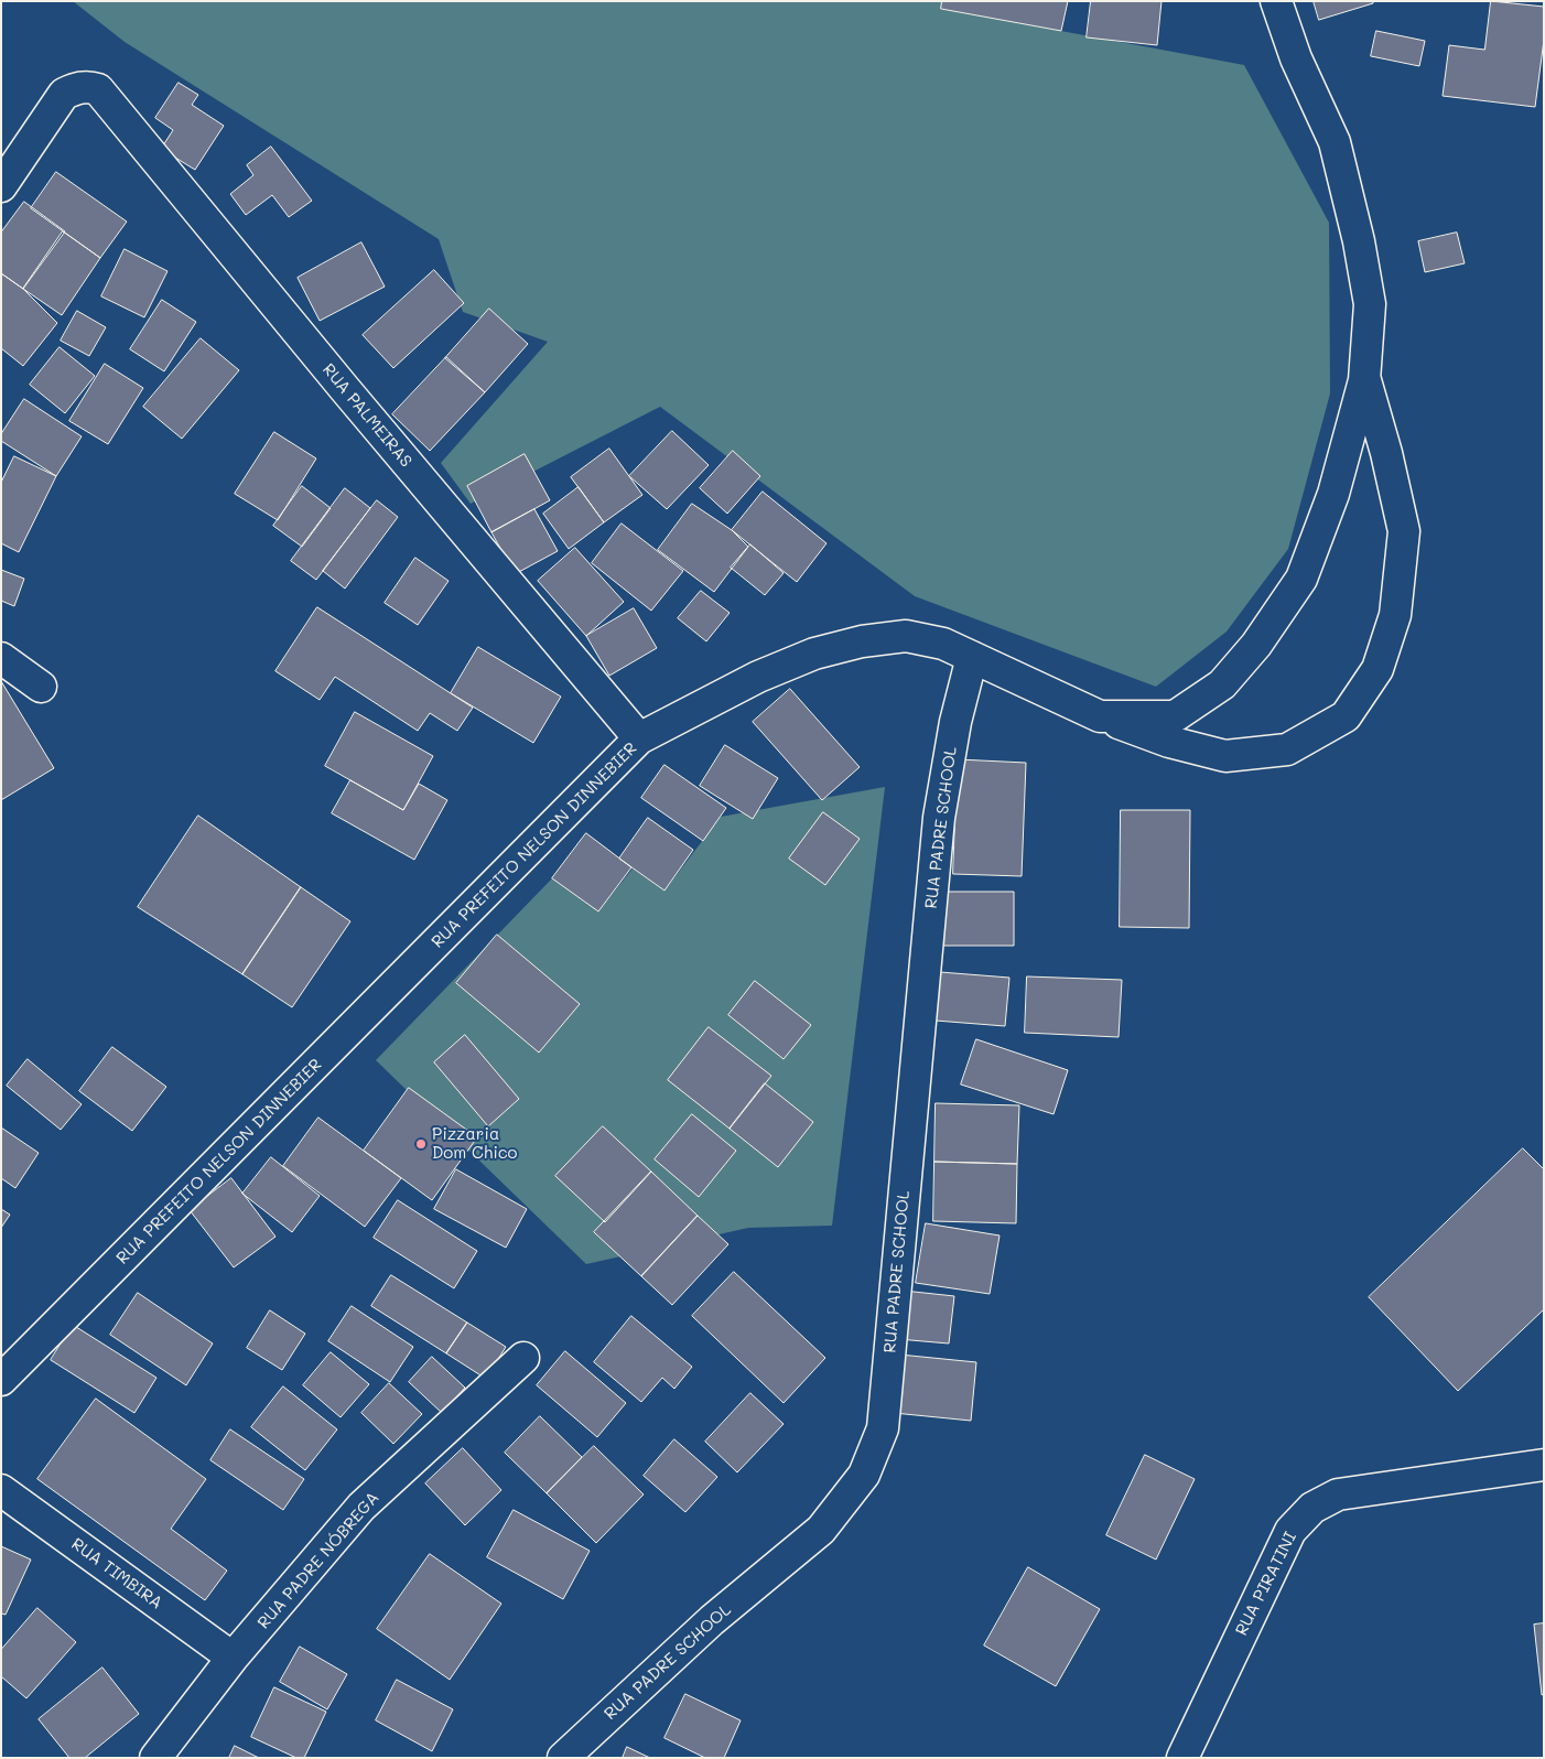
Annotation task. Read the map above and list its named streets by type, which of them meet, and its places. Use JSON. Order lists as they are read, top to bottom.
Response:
{
  "streets": {
    "street": [
      "RUA PALMEIRAS",
      "RUA PADRE SCHOOL",
      "RUA PREFEITO NELSON DINNEBIER",
      "RUA PADRE NÓBREGA",
      "RUA TIMBIRA",
      "RUA PIRATINI"
    ]
  },
  "crossings": [
    ["RUA PALMEIRAS", "RUA PREFEITO NELSON DINNEBIER"],
    ["RUA PADRE SCHOOL", "RUA PREFEITO NELSON DINNEBIER"],
    ["RUA PADRE NÓBREGA", "RUA TIMBIRA"]
  ],
  "places": ["Pizzaria Dom Chico"]
}
